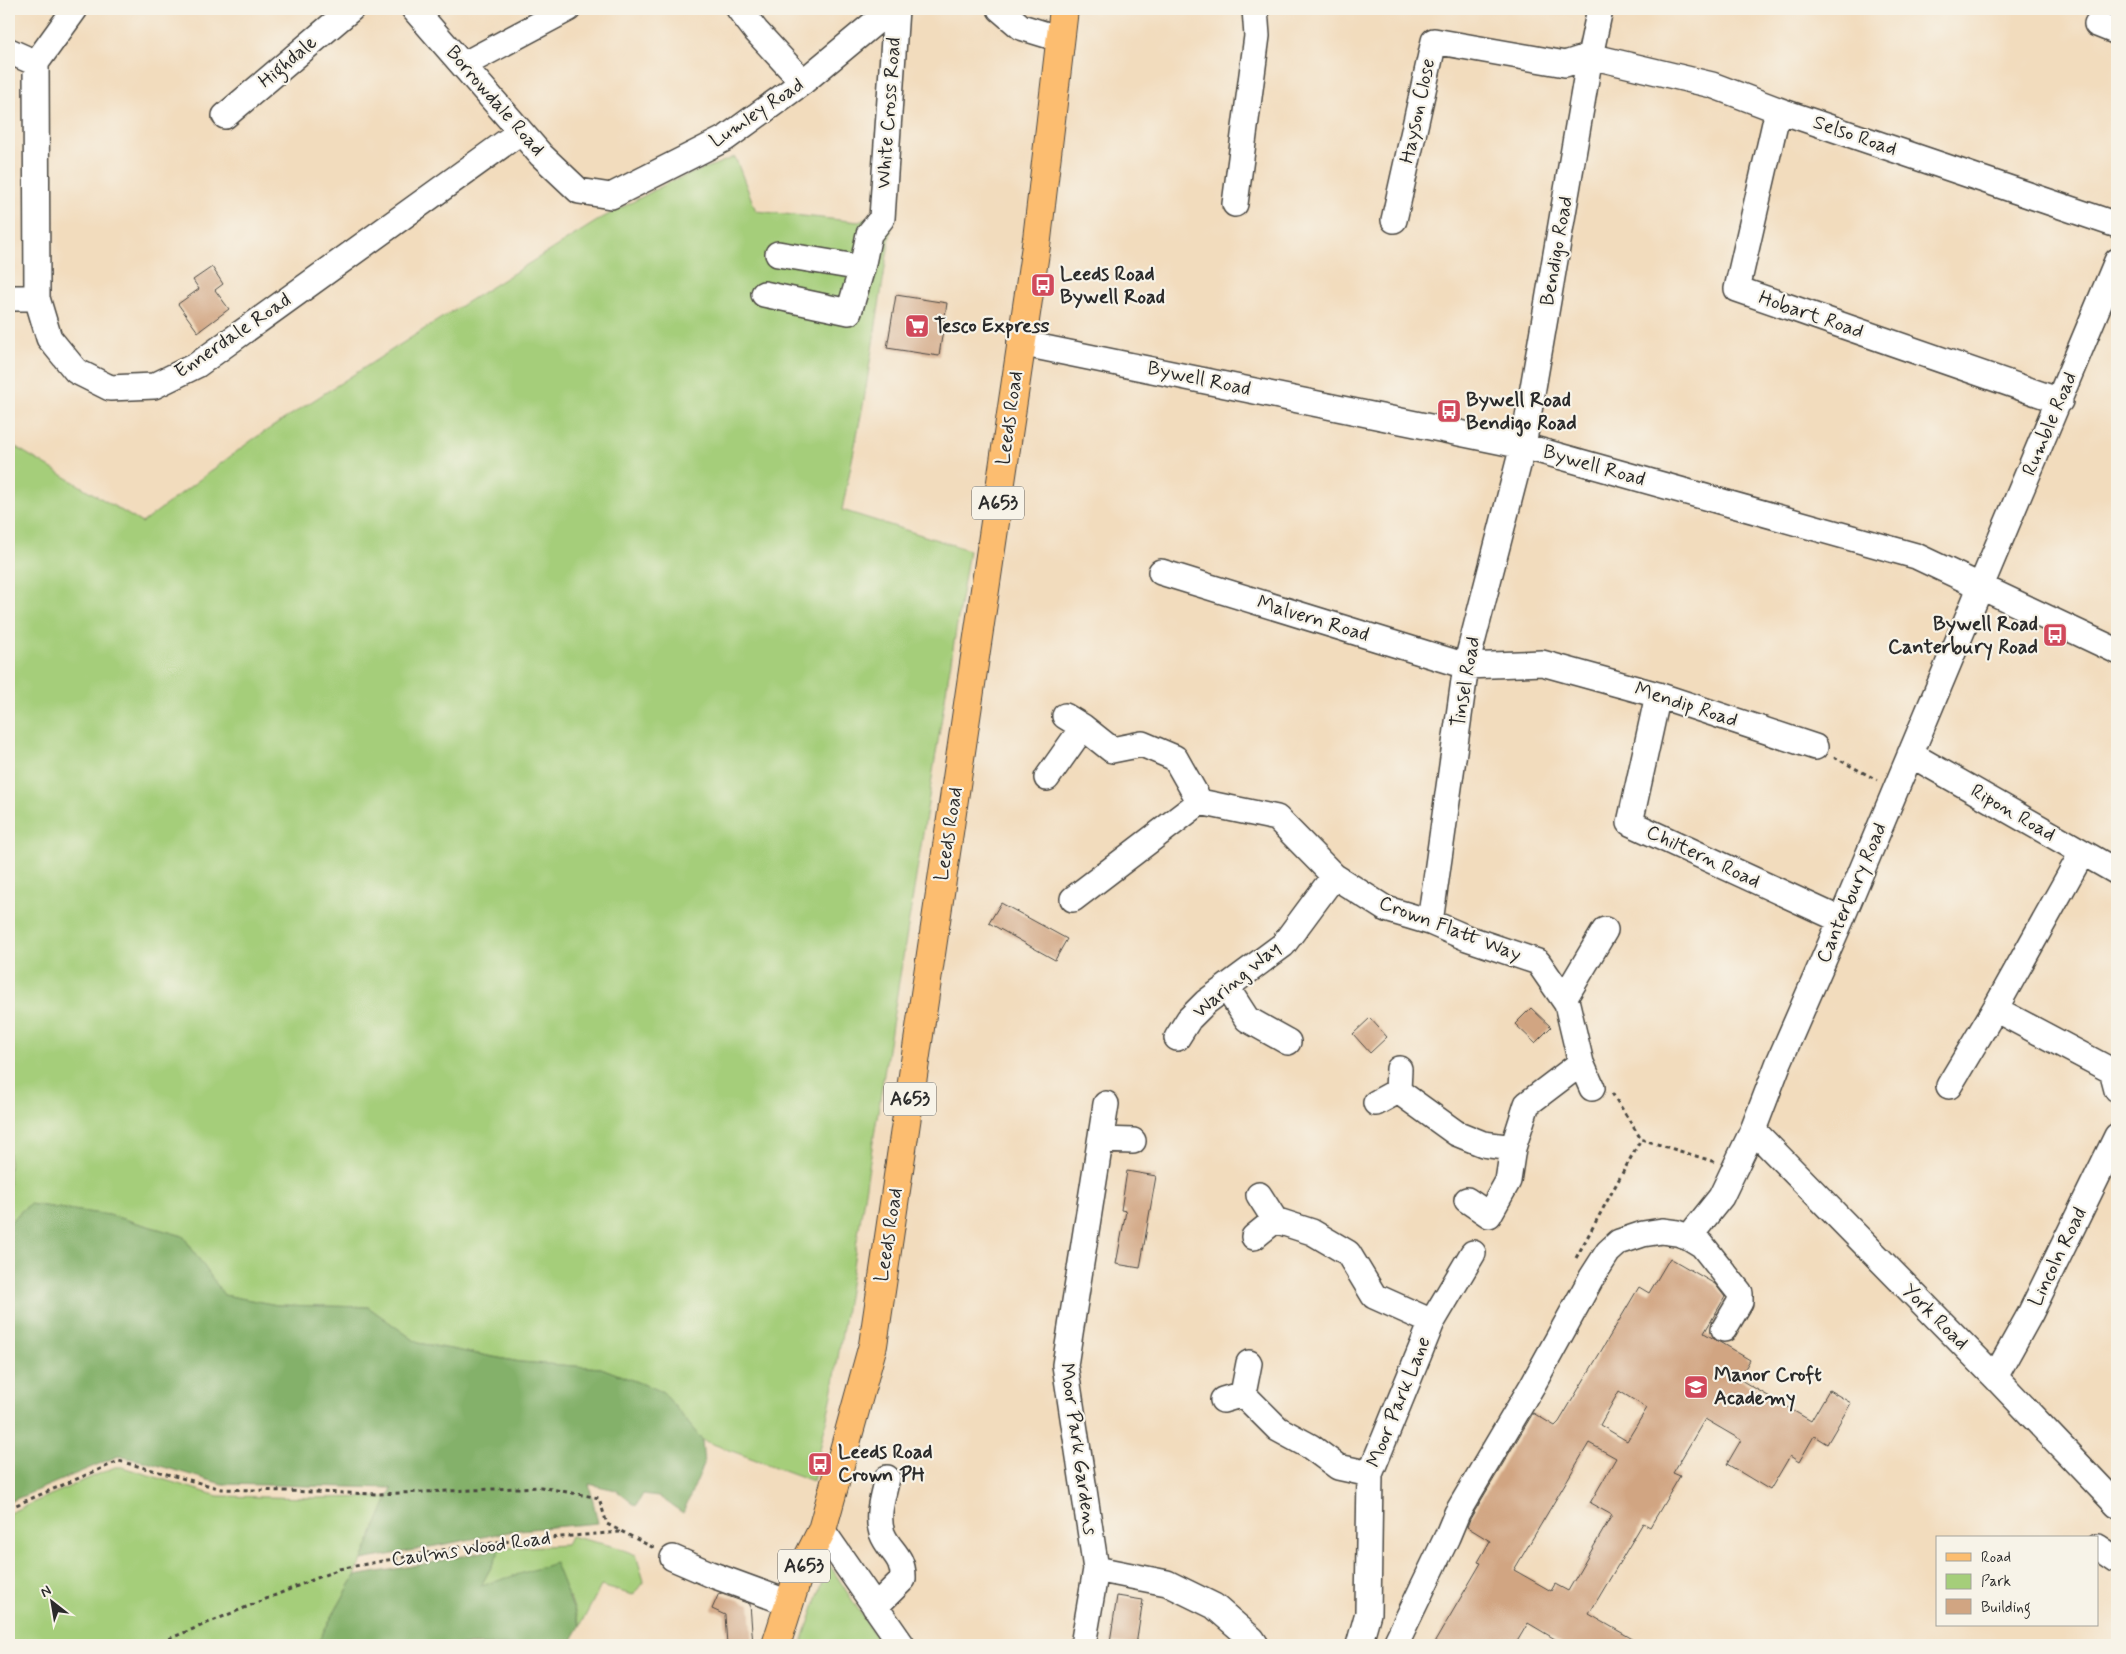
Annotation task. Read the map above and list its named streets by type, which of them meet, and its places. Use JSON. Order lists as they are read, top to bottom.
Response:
{
  "streets": {
    "main road": ["Leeds Road", "A653"],
    "street": [
      "Highdale",
      "Borrowdale Road",
      "Hayson Close",
      "Lumley Road",
      "White Cross Road",
      "Selso Road",
      "Bendigo Road",
      "Hobart Road",
      "Ennerdale Road",
      "Bywell Road",
      "Rumble Road",
      "Malvern Road",
      "Tinsel Road",
      "Mendip Road",
      "Ripon Road",
      "Chiltern Road",
      "Canterbury Road",
      "Crown Flatt Way",
      "Waring Way",
      "Lincoln Road",
      "York Road",
      "Moor Park Lane",
      "Moor Park Gardens"
    ],
    "path": ["Caulms Wood Road"]
  },
  "crossings": [
    ["Borrowdale Road", "Lumley Road"],
    ["Borrowdale Road", "Ennerdale Road"],
    ["Hayson Close", "Selso Road"],
    ["Hayson Close", "Bendigo Road"],
    ["Selso Road", "Bendigo Road"],
    ["Selso Road", "Hobart Road"],
    ["Bendigo Road", "Bywell Road"],
    ["Bendigo Road", "Tinsel Road"],
    ["Hobart Road", "Rumble Road"],
    ["Bywell Road", "Leeds Road"],
    ["Bywell Road", "Rumble Road"],
    ["Bywell Road", "Tinsel Road"],
    ["Bywell Road", "Canterbury Road"],
    ["Rumble Road", "Canterbury Road"],
    ["Malvern Road", "Tinsel Road"],
    ["Malvern Road", "Mendip Road"],
    ["Tinsel Road", "Mendip Road"],
    ["Tinsel Road", "Crown Flatt Way"],
    ["Mendip Road", "Chiltern Road"],
    ["Ripon Road", "Canterbury Road"],
    ["Chiltern Road", "Canterbury Road"],
    ["Canterbury Road", "York Road"],
    ["Crown Flatt Way", "Waring Way"],
    ["Lincoln Road", "York Road"]
  ],
  "places": {
    "bus stop": [
      "Leeds Road Bywell Road",
      "Bywell Road Bendigo Road",
      "Bywell Road Canterbury Road",
      "Leeds Road Crown PH"
    ],
    "supermarket": ["Tesco Express"],
    "school or university": ["Manor Croft Academy"]
  },
  "legend": ["Road", "Park", "Building"],
  "north": "top left"
}
